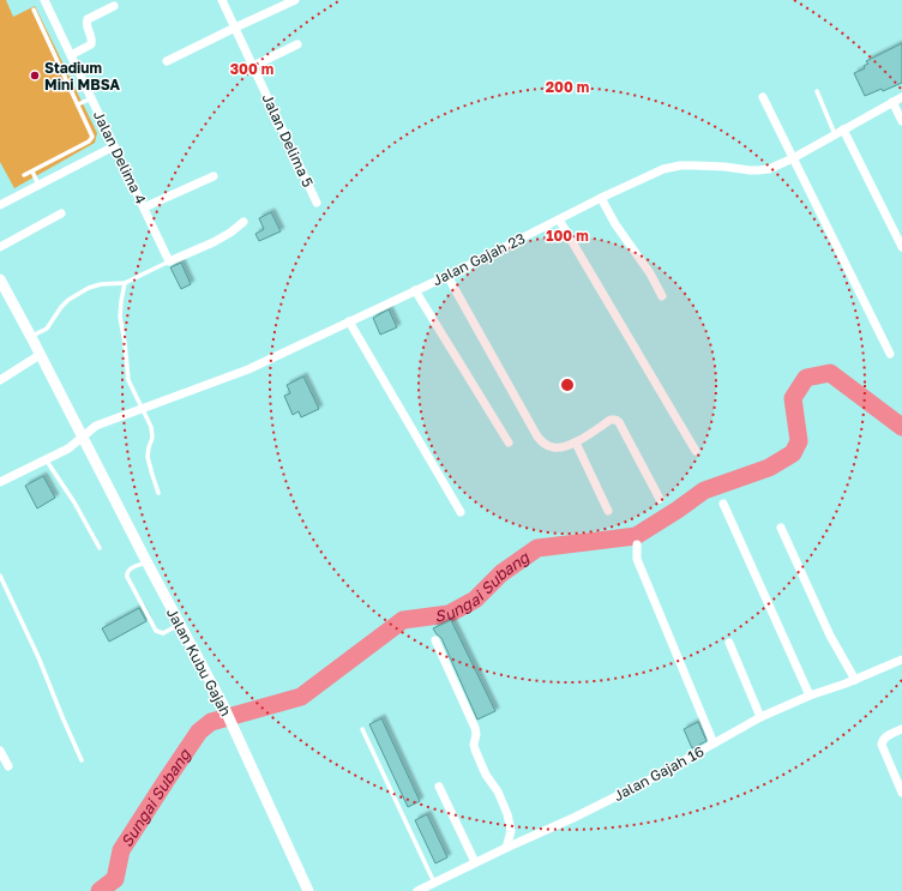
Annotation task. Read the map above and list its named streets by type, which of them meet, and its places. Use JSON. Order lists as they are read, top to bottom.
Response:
{
  "streets": {
    "street": [
      "Jalan Delima 5",
      "Jalan Delima 4",
      "Jalan Gajah 23",
      "Jalan Kubu Gajah",
      "Jalan Gajah 16"
    ]
  },
  "crossings": [
    ["Jalan Gajah 23", "Jalan Kubu Gajah"]
  ],
  "water": ["Sungai Subang"],
  "places": ["Stadium Mini MBSA"],
  "rings": ["300 m", "200 m", "100 m"]
}
